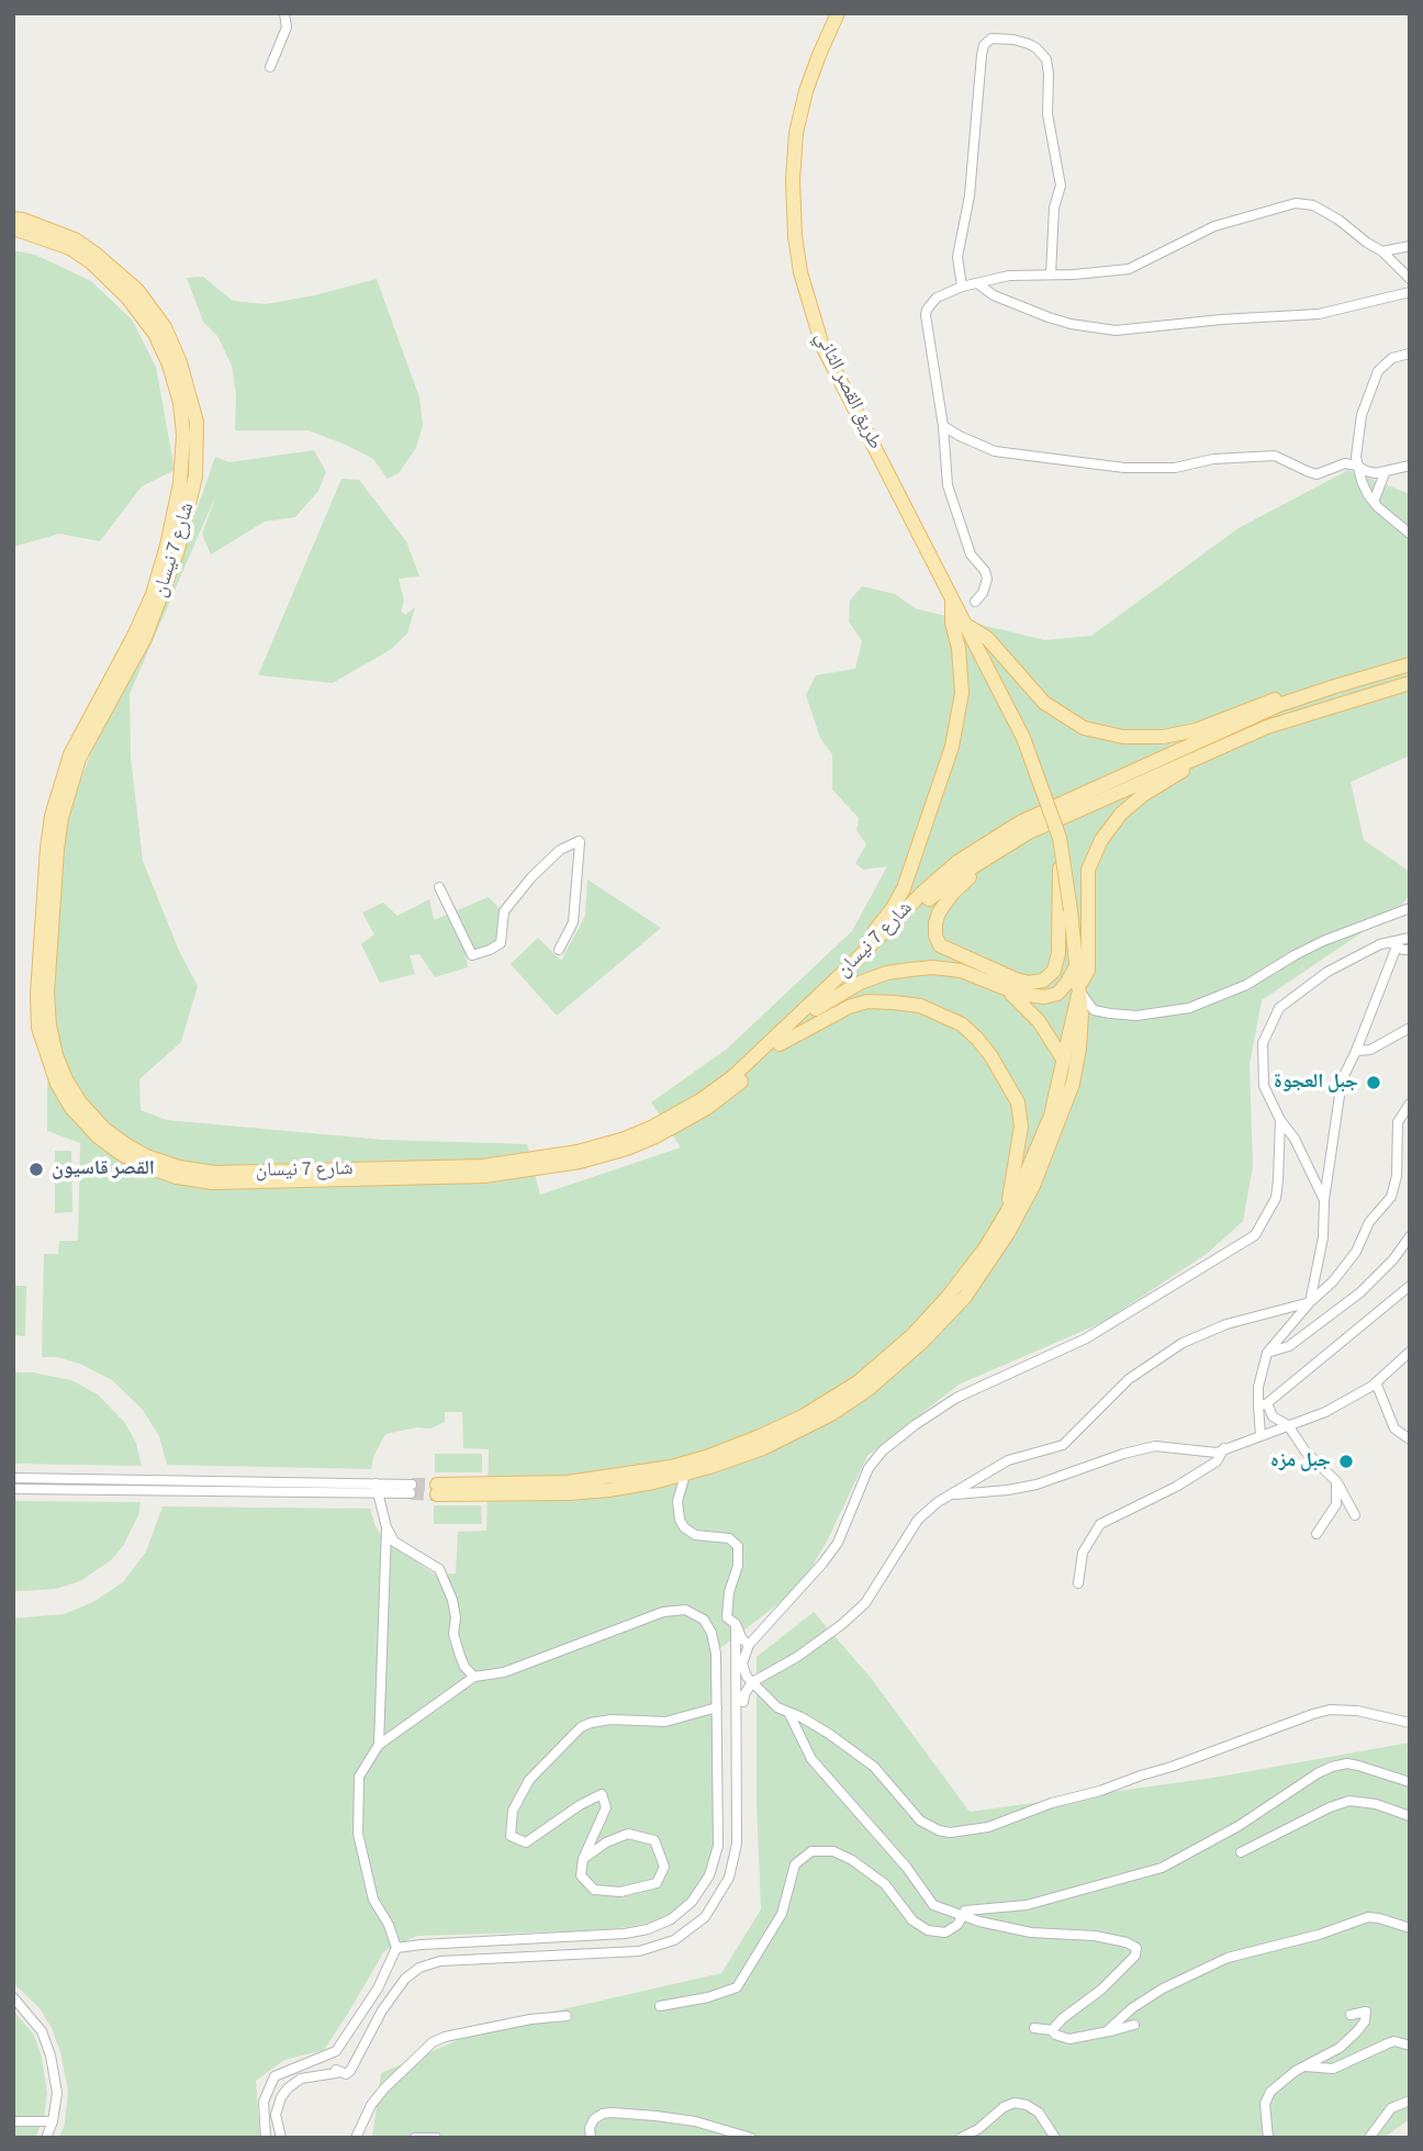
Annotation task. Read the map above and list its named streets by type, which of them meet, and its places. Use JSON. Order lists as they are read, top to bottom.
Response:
{
  "streets": {
    "main road": ["طريق القصر الثاني", "شارع 7 نيسان"]
  },
  "places": ["جبل العجوة", "القصر قاسيون", "جبل مزه"]
}
